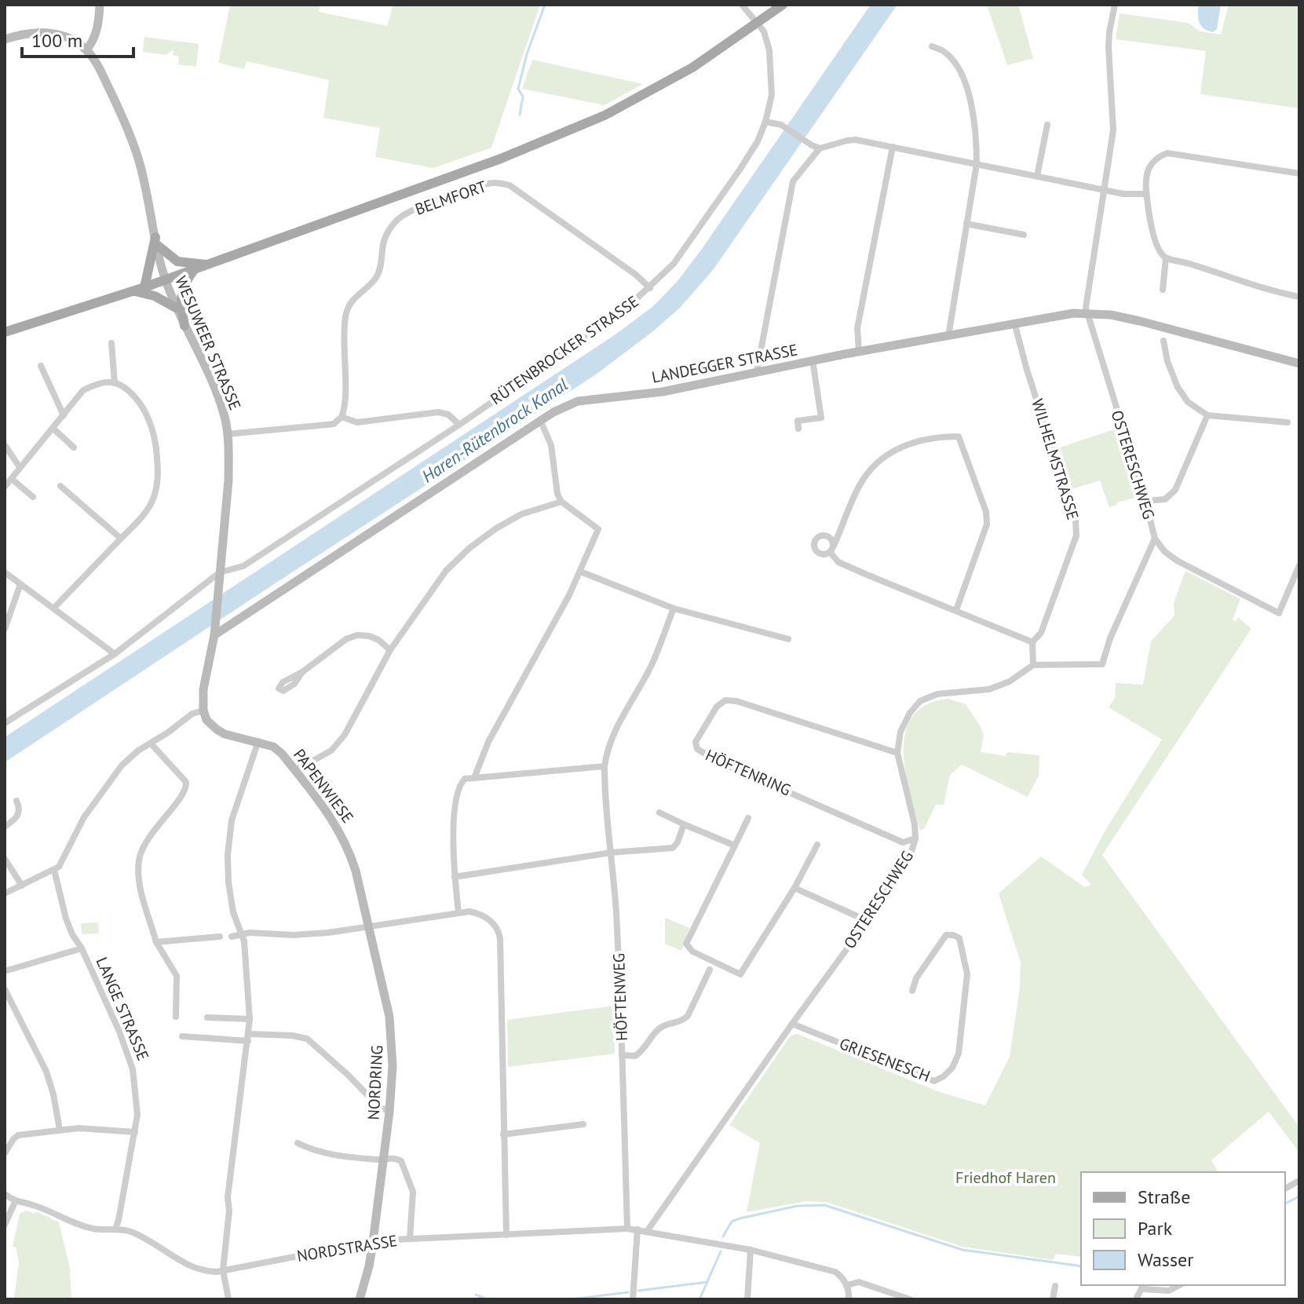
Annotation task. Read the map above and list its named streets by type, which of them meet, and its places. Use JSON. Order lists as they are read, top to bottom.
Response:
{
  "streets": {
    "main road": [
      "WESUWEER STRASSE",
      "LANDEGGER STRASSE",
      "PAPENWIESE",
      "NORDRING"
    ],
    "street": [
      "BELMFORT",
      "RÜTENBROCKER STRASSE",
      "WILHELMSTRASSE",
      "OSTERESCHWEG",
      "HÖFTENRING",
      "HÖFTENWEG",
      "LANGE STRASSE",
      "GRIESENESCH",
      "NORDSTRASSE"
    ]
  },
  "crossings": [
    ["BELMFORT", "RÜTENBROCKER STRASSE"],
    ["WESUWEER STRASSE", "RÜTENBROCKER STRASSE"],
    ["WESUWEER STRASSE", "LANDEGGER STRASSE"],
    ["LANDEGGER STRASSE", "WILHELMSTRASSE"],
    ["LANDEGGER STRASSE", "OSTERESCHWEG"],
    ["OSTERESCHWEG", "HÖFTENRING"],
    ["OSTERESCHWEG", "GRIESENESCH"],
    ["OSTERESCHWEG", "NORDSTRASSE"],
    ["PAPENWIESE", "NORDRING"],
    ["HÖFTENWEG", "NORDSTRASSE"],
    ["LANGE STRASSE", "NORDSTRASSE"],
    ["NORDRING", "NORDSTRASSE"]
  ],
  "water": ["Haren-Rütenbrock Kanal"],
  "parks": ["Friedhof Haren"],
  "legend": ["Straße", "Park", "Wasser"],
  "scale_bar": "100 m"
}
